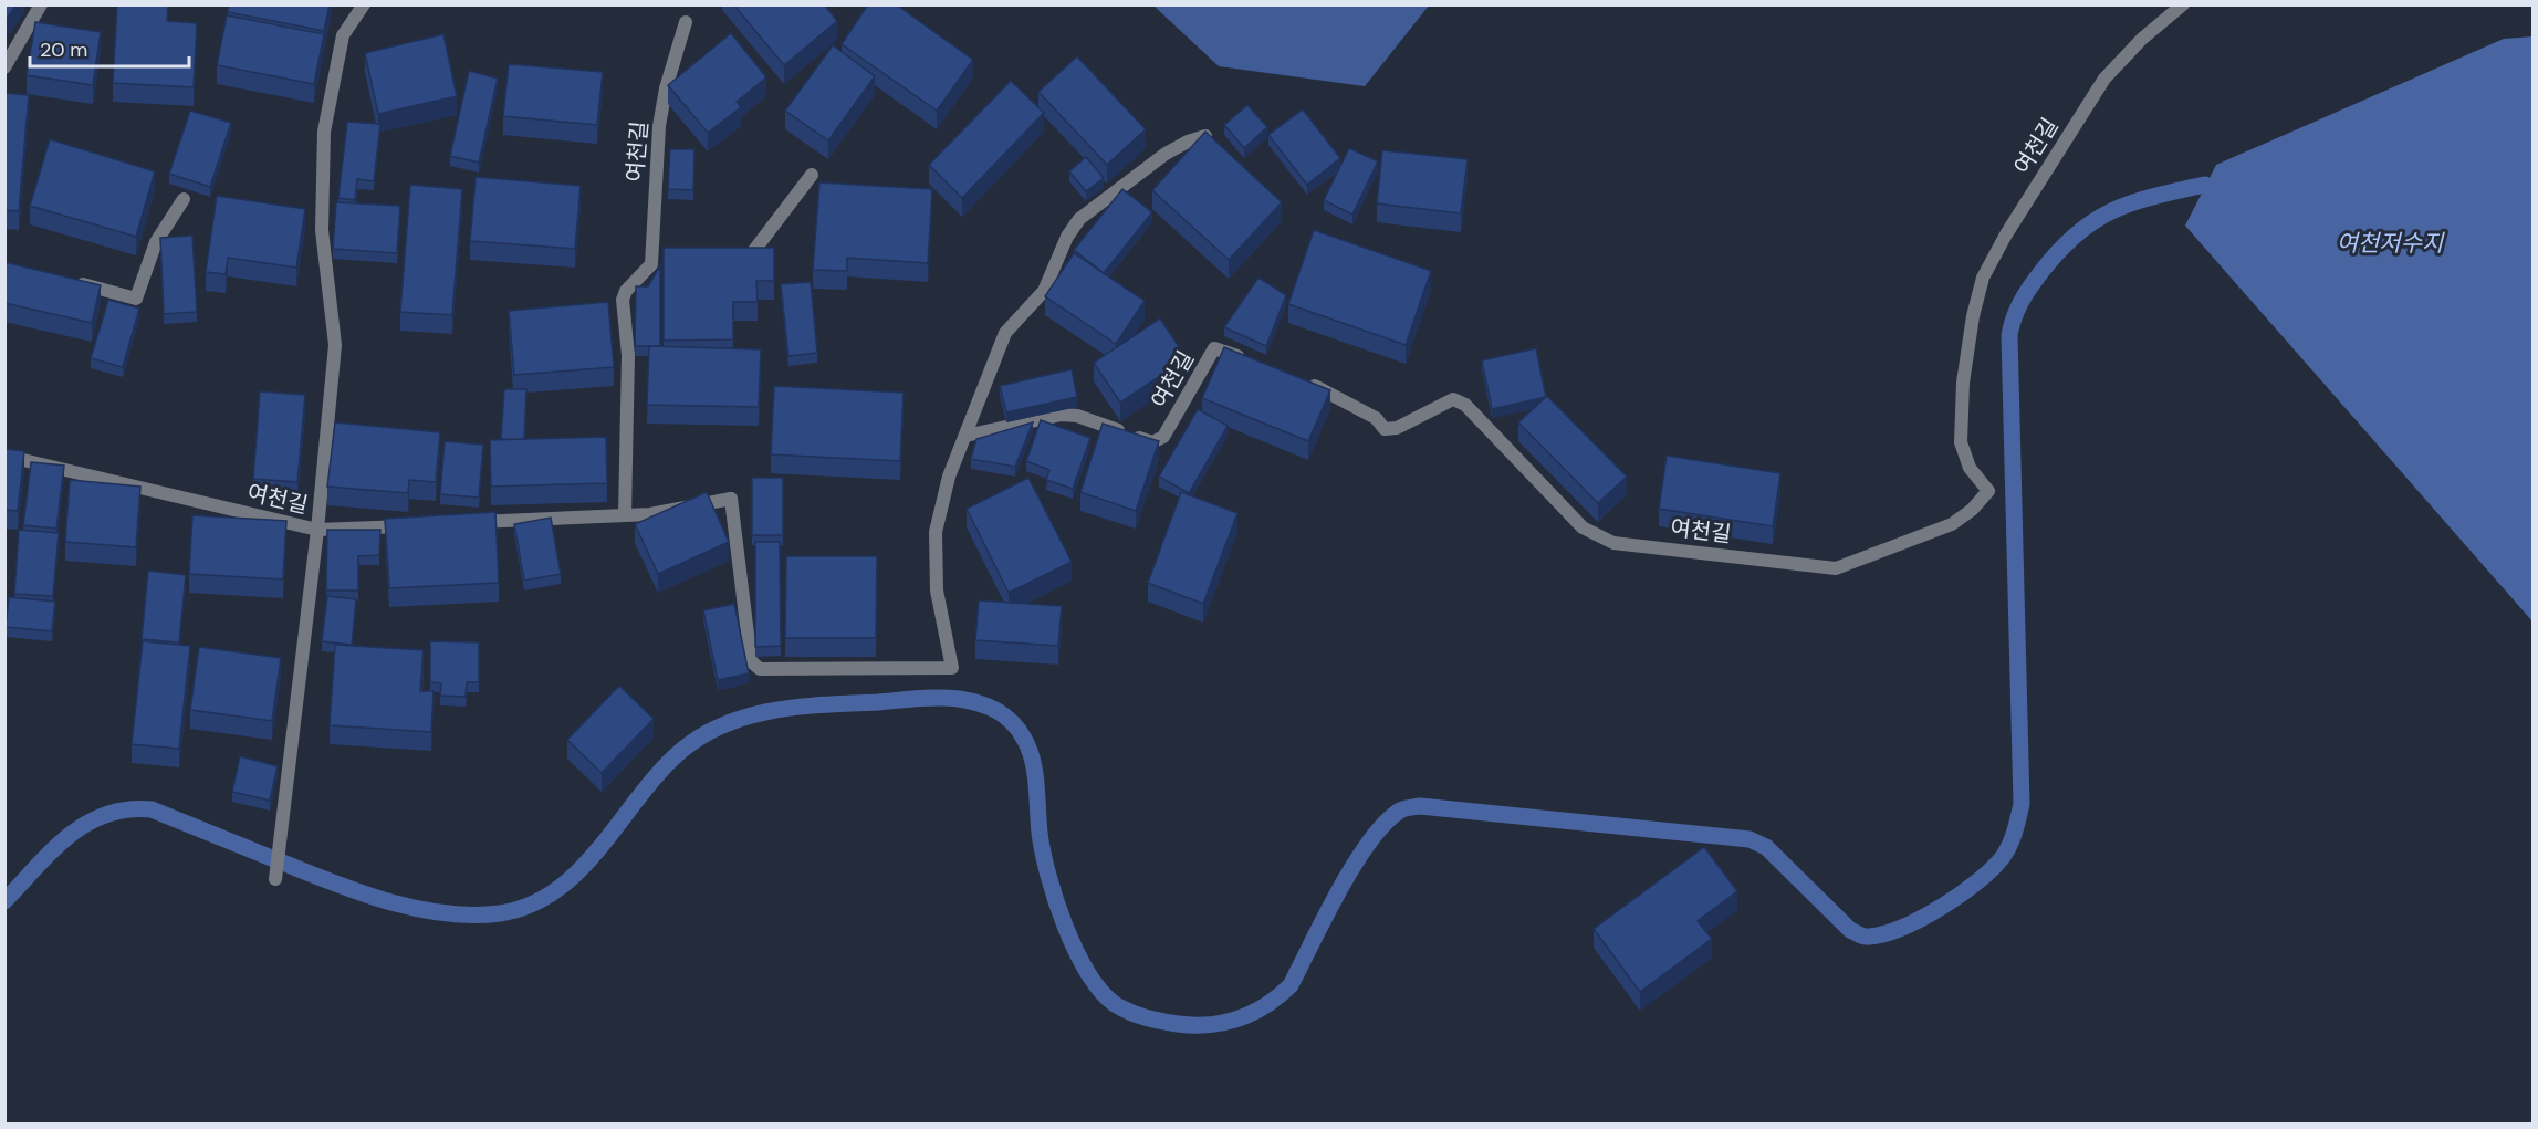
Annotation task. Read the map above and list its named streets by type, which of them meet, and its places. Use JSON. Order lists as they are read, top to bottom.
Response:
{
  "streets": {
    "street": ["여천길"]
  },
  "water": ["여천저수지"],
  "scale_bar": "20 m"
}
